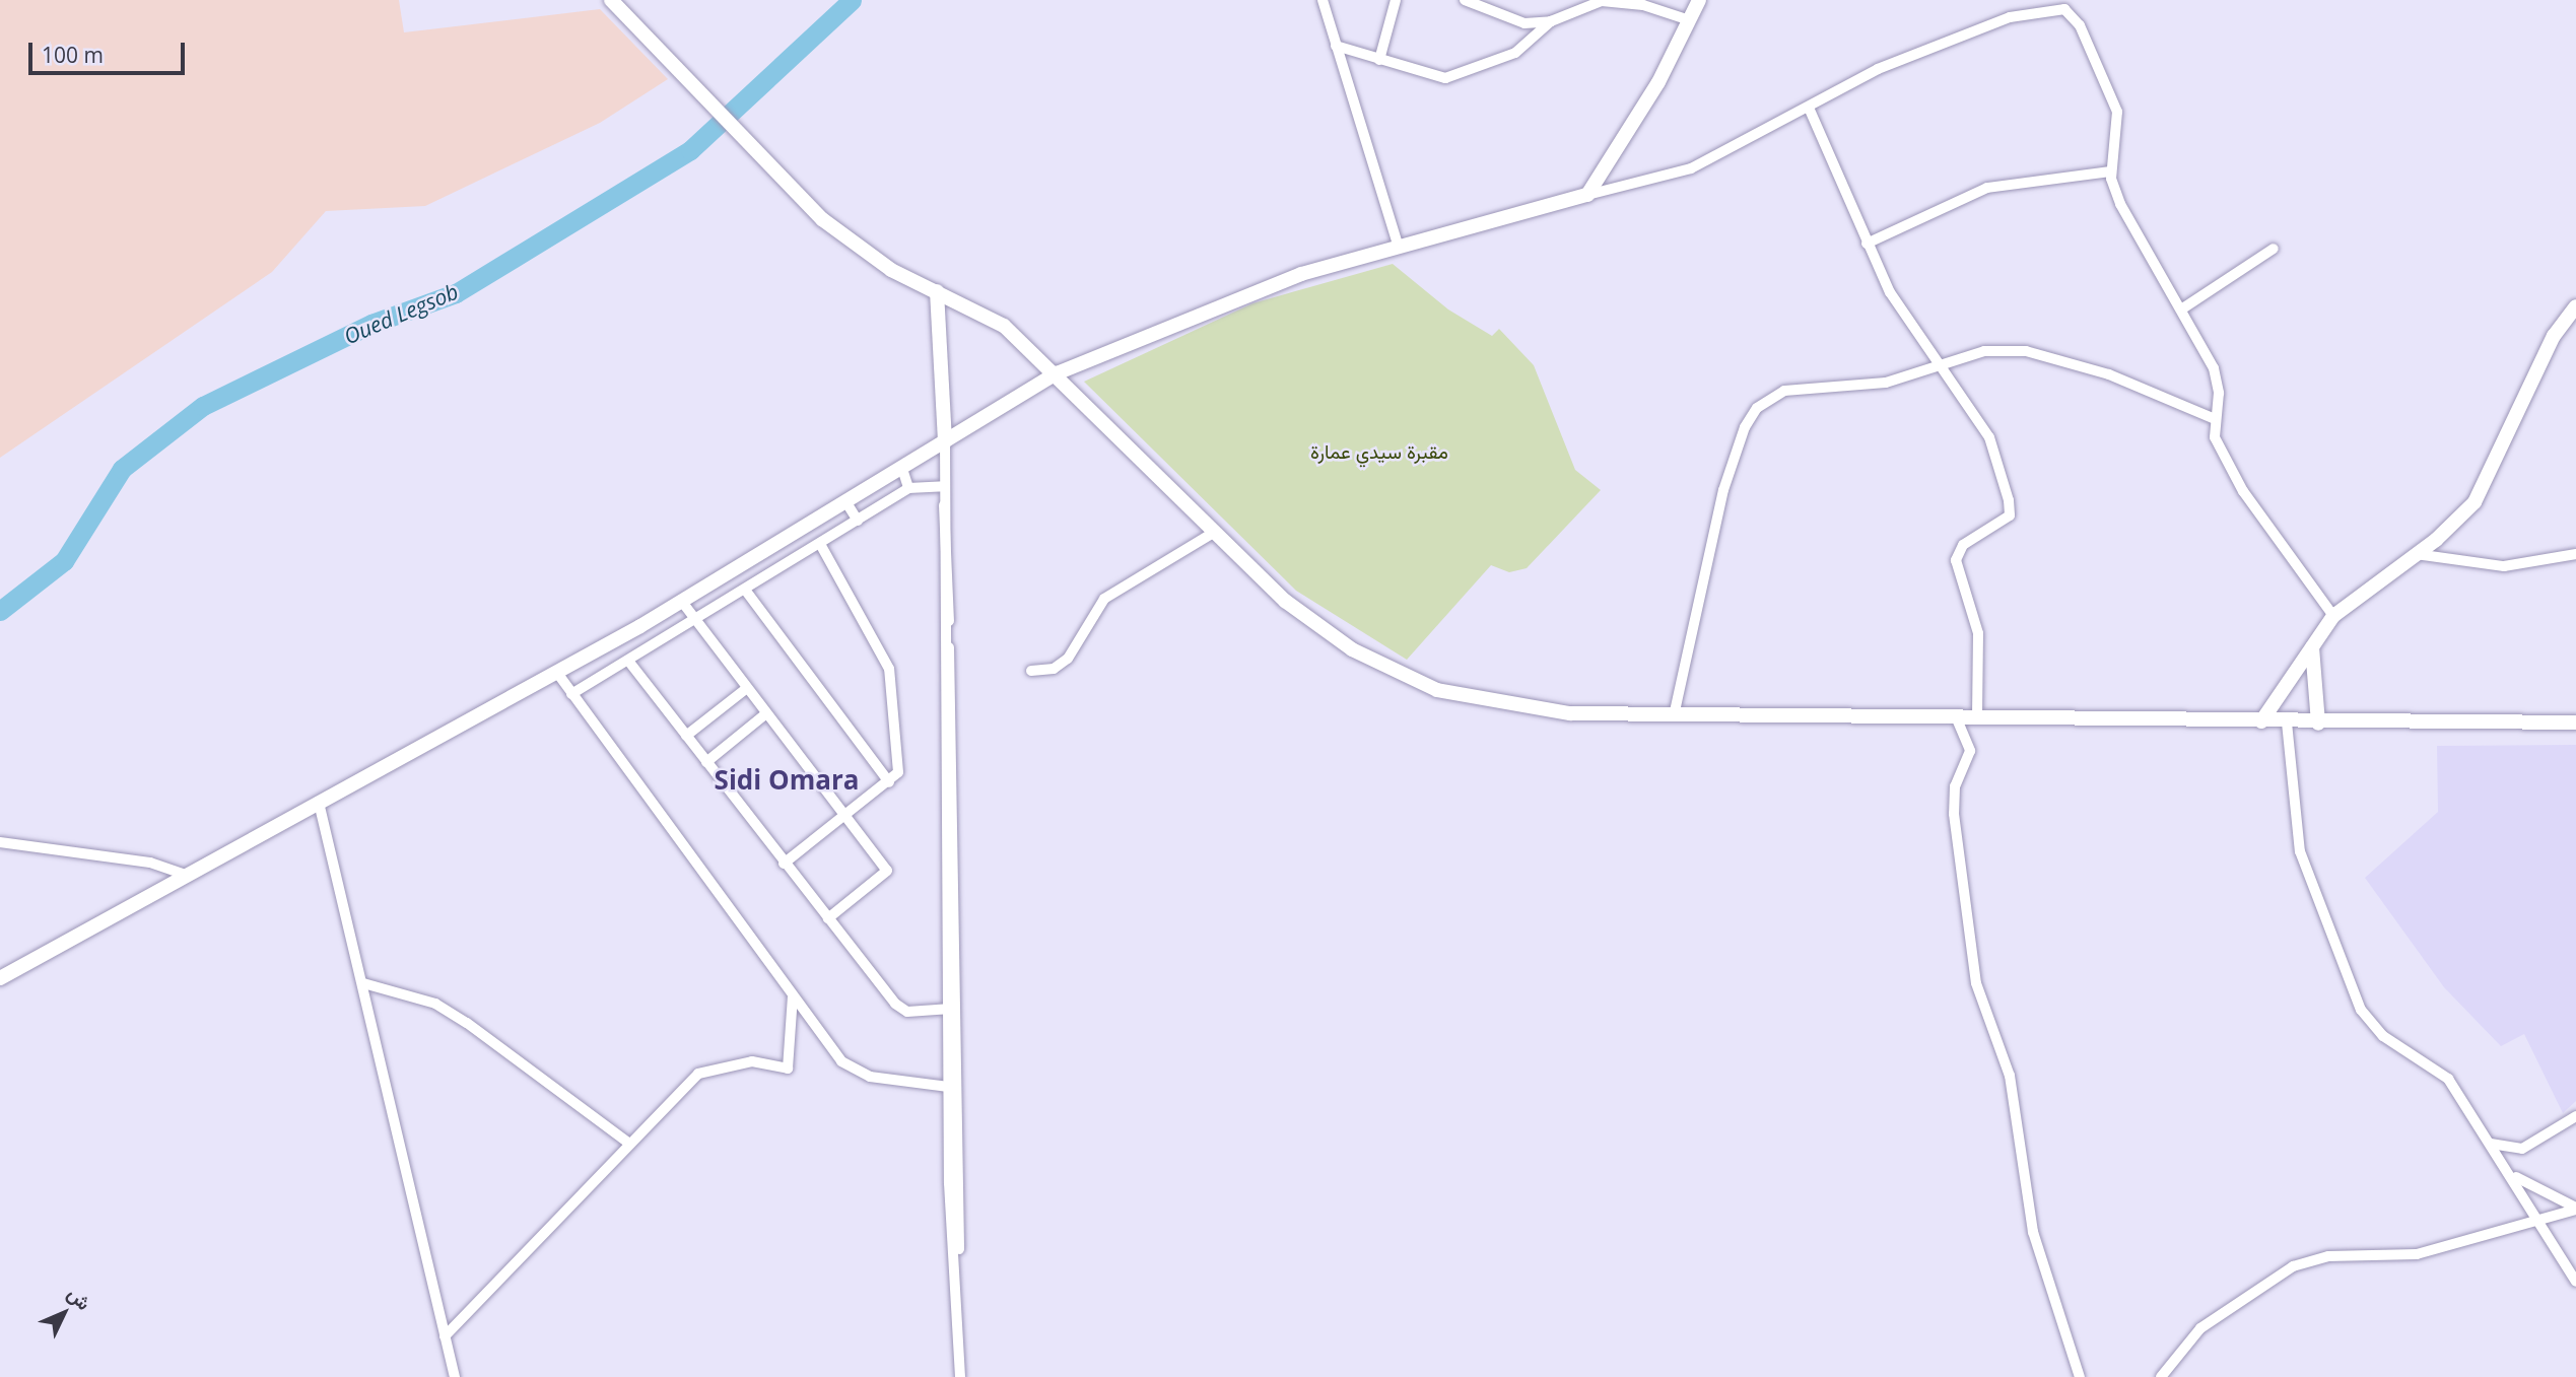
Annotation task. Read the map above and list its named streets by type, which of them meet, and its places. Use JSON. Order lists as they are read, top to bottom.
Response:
{
  "districts": ["Sidi Omara"],
  "water": ["Oued Legsob"],
  "parks": ["مقبرة سيدي عمارة"],
  "scale_bar": "100 m",
  "north": "top right"
}
